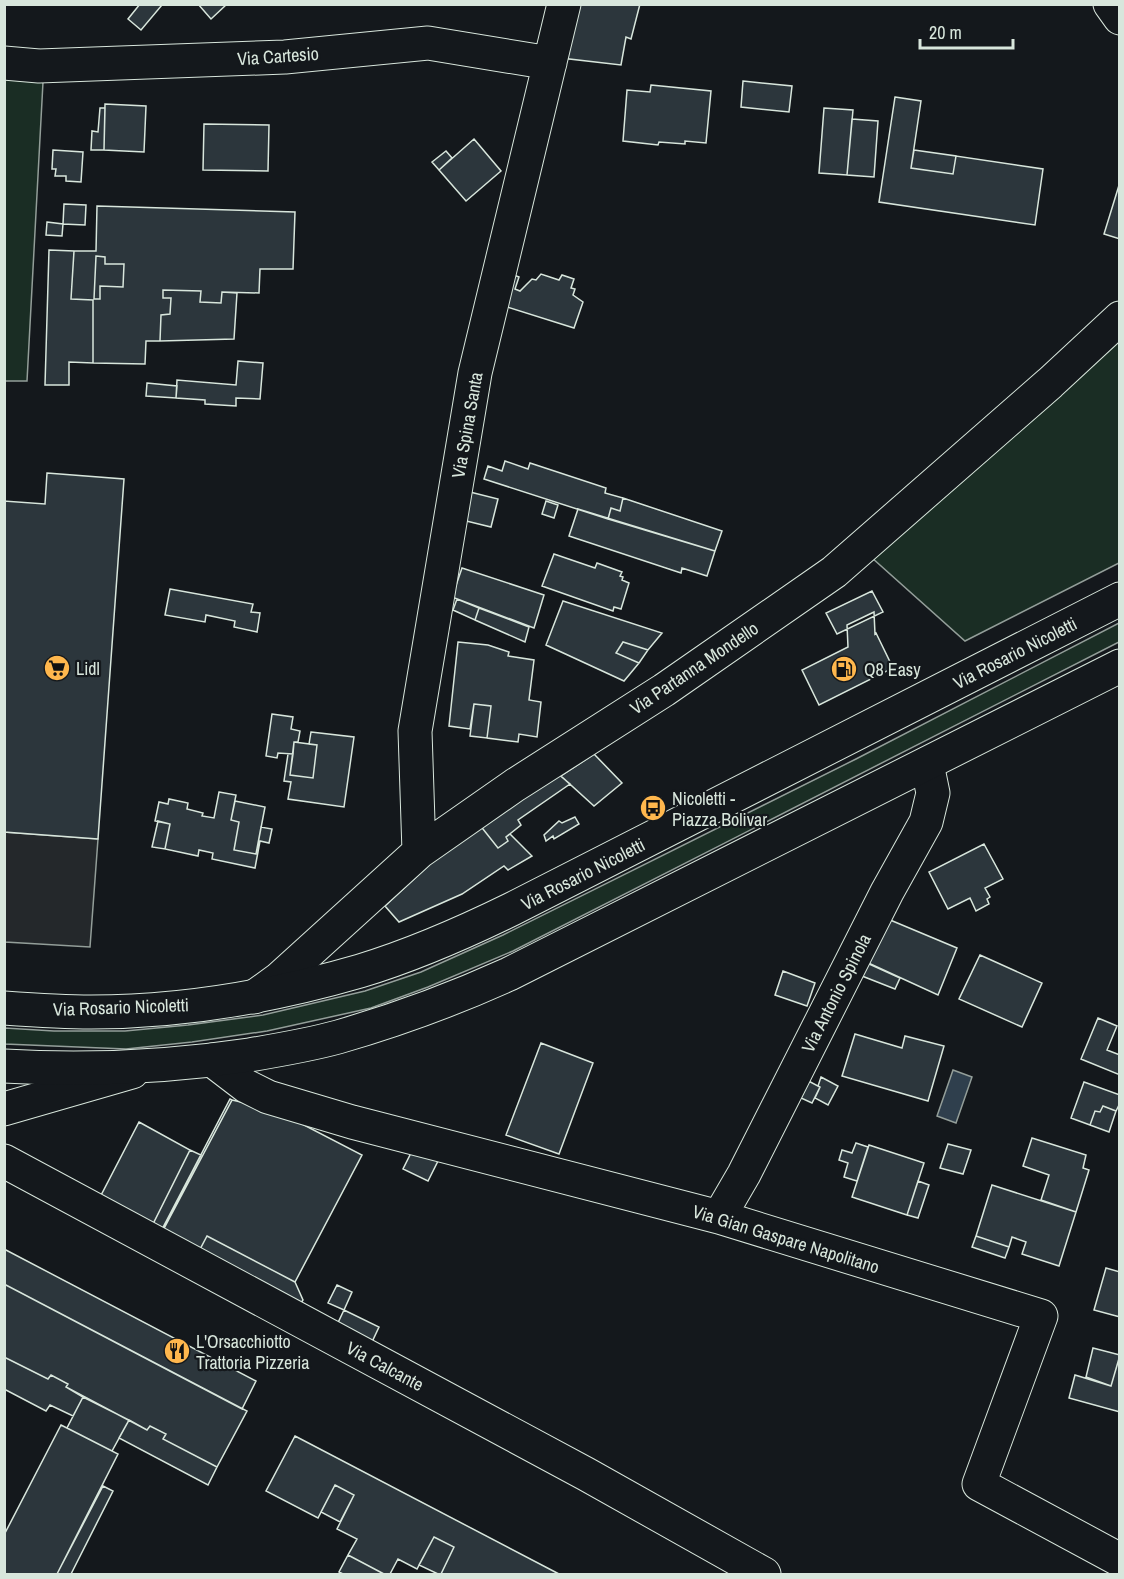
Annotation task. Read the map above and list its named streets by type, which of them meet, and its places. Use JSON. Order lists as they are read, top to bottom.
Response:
{
  "streets": {
    "street": [
      "Via Cartesio",
      "Via Spina Santa",
      "Via Rosario Nicoletti",
      "Via Partanna Mondello",
      "Via Antonio Spinola",
      "Via Gian Gaspare Napolitano",
      "Via Calcante"
    ]
  },
  "crossings": [
    ["Via Cartesio", "Via Spina Santa"],
    ["Via Spina Santa", "Via Partanna Mondello"],
    ["Via Rosario Nicoletti", "Via Partanna Mondello"],
    ["Via Antonio Spinola", "Via Gian Gaspare Napolitano"]
  ],
  "places": {
    "supermarket": ["Lidl"],
    "fuel station": ["Q8 Easy"],
    "bus stop": ["Nicoletti - Piazza Bolivar"],
    "restaurant": ["L'Orsacchiotto Trattoria Pizzeria"]
  },
  "scale_bar": "20 m"
}
